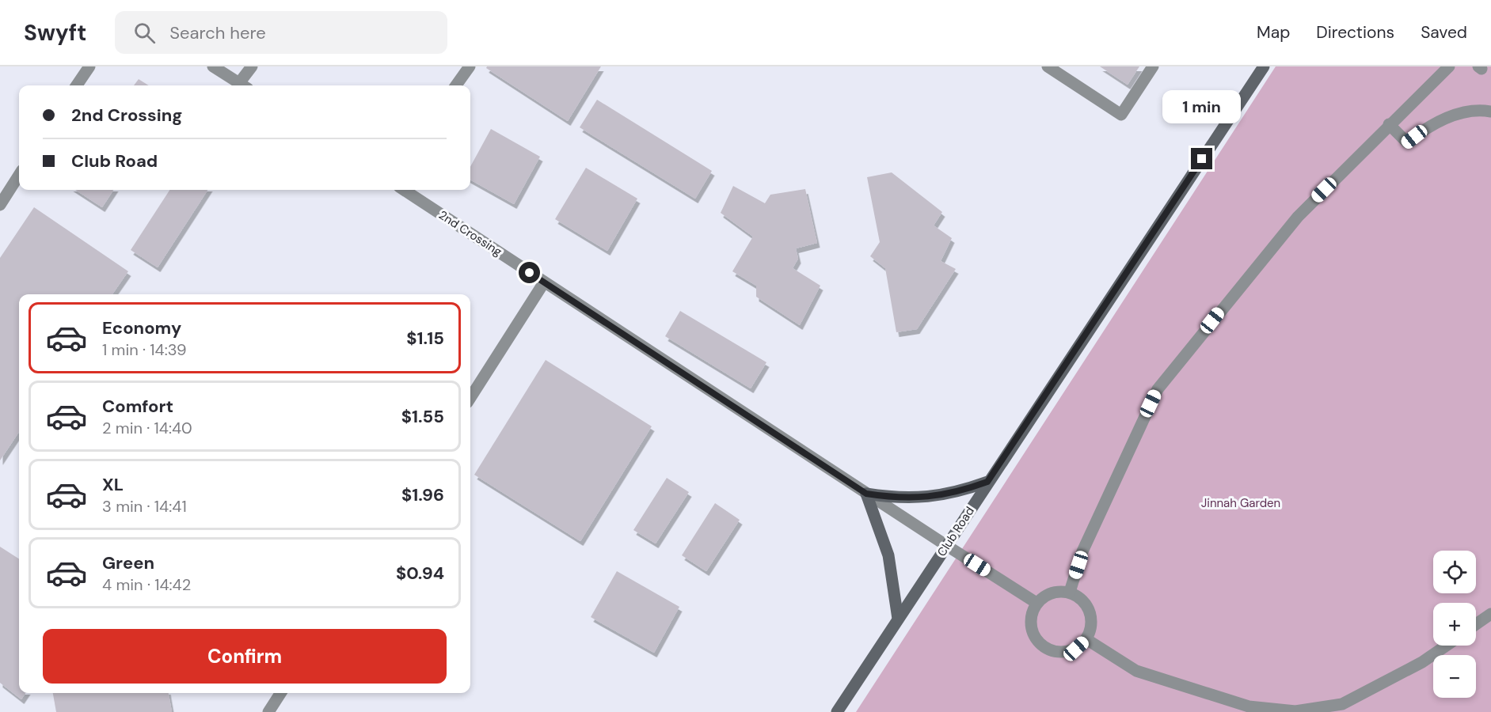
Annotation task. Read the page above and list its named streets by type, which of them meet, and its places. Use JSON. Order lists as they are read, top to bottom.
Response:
{
  "streets": {
    "main road": ["Club Road"],
    "street": ["2nd Crossing"]
  },
  "crossings": [
    ["2nd Crossing", "Club Road"]
  ],
  "parks": ["Jinnah Garden"],
  "page": {
    "header": "Swyft",
    "search": "Search here",
    "nav": ["Map", "Directions", "Saved"],
    "banner": ["2nd Crossing", "Club Road"],
    "bubble": "1 min",
    "list": [
      {
        "name": "Economy",
        "note": "1 min · 14:39",
        "value": "$1.15"
      },
      {
        "name": "Comfort",
        "note": "2 min · 14:40",
        "value": "$1.55"
      },
      {
        "name": "XL",
        "note": "3 min · 14:41",
        "value": "$1.96"
      },
      {
        "name": "Green",
        "note": "4 min · 14:42",
        "value": "$0.94"
      }
    ],
    "map_buttons": ["+", "−"],
    "buttons": "Confirm"
  }
}
